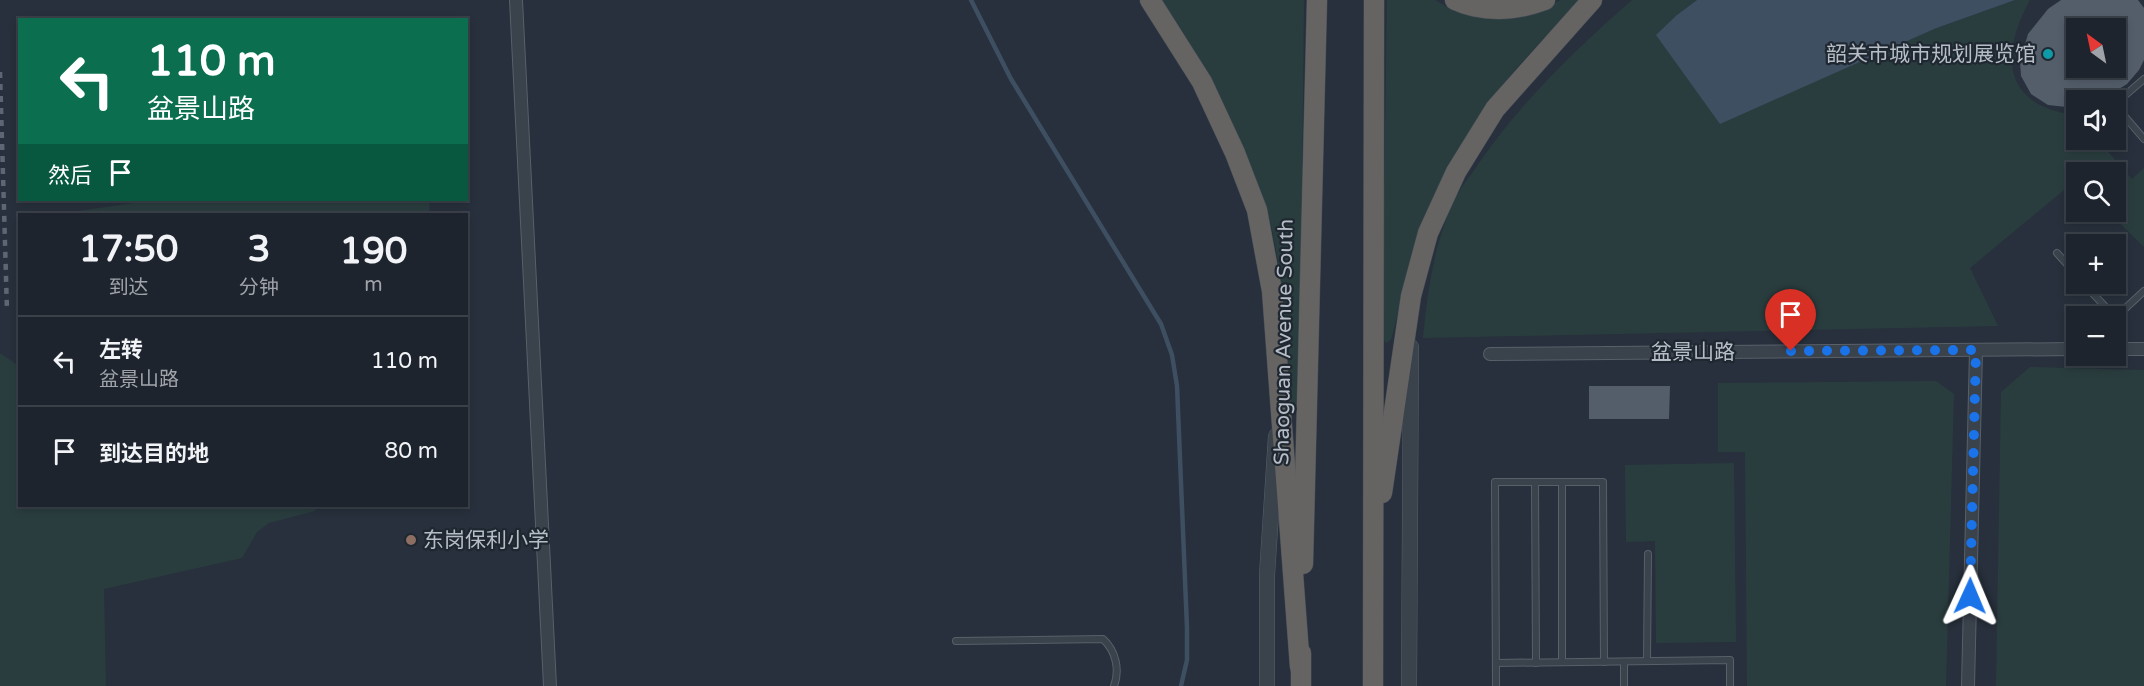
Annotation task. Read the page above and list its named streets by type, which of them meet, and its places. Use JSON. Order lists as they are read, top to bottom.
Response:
{
  "streets": {
    "highway": ["Shaoguan Avenue South"],
    "street": ["盆景山路"]
  },
  "places": ["韶关市城市规划展览馆", "东岗保利小学"],
  "north": "top left",
  "page": {
    "map_buttons": ["+", "−"],
    "turn": ["110 m", "盆景山路"],
    "then": "然后",
    "eta": [
      "17:50",
      "到达",
      "3",
      "分钟",
      "190",
      "m"
    ],
    "list": [
      {
        "name": "左转",
        "note": "盆景山路",
        "value": "110 m"
      },
      {
        "name": "到达目的地",
        "value": "80 m"
      }
    ]
  }
}
